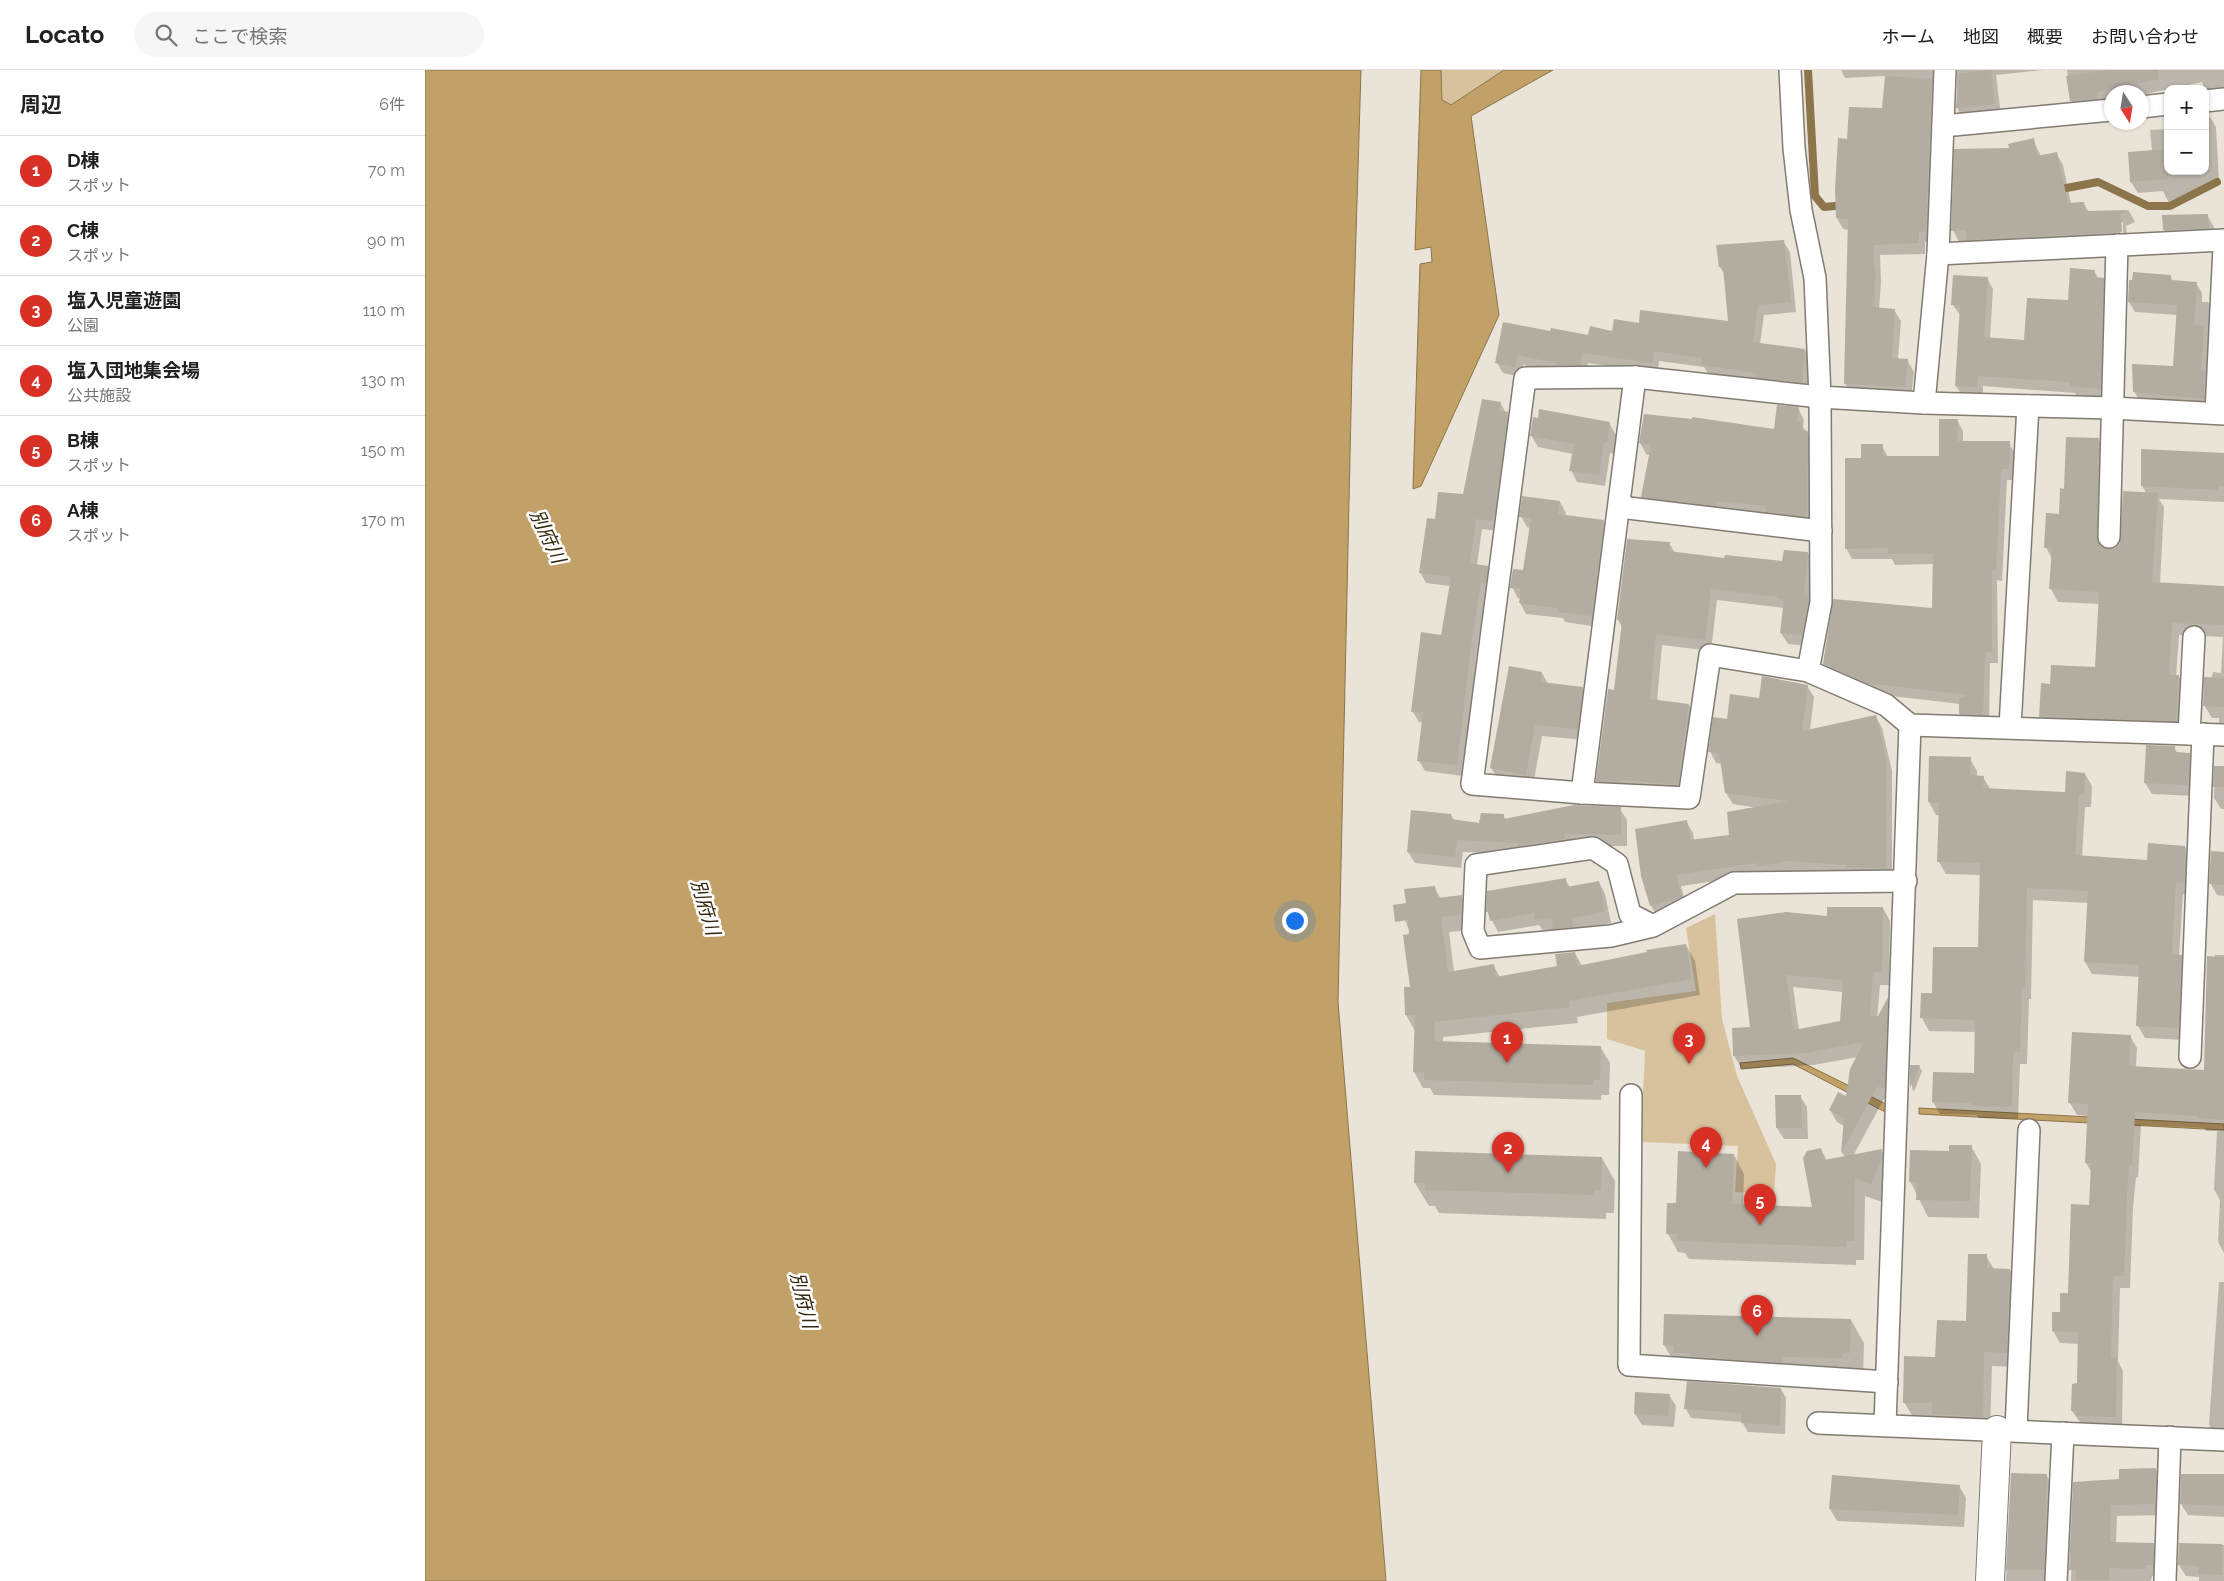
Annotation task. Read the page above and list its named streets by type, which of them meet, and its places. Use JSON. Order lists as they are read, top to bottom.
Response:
{
  "water": ["別府川"],
  "north": "bottom",
  "page": {
    "header": "Locato",
    "search": "ここで検索",
    "nav": [
      "ホーム",
      "地図",
      "概要",
      "お問い合わせ"
    ],
    "heading": ["周辺", "6件"],
    "map_buttons": ["+", "−"],
    "list": [
      {
        "mark": "1",
        "name": "D棟",
        "note": "スポット",
        "value": "70 m"
      },
      {
        "mark": "2",
        "name": "C棟",
        "note": "スポット",
        "value": "90 m"
      },
      {
        "mark": "3",
        "name": "塩入児童遊園",
        "note": "公園",
        "value": "110 m"
      },
      {
        "mark": "4",
        "name": "塩入団地集会場",
        "note": "公共施設",
        "value": "130 m"
      },
      {
        "mark": "5",
        "name": "B棟",
        "note": "スポット",
        "value": "150 m"
      },
      {
        "mark": "6",
        "name": "A棟",
        "note": "スポット",
        "value": "170 m"
      }
    ],
    "pins": [
      "1",
      "3",
      "4",
      "2",
      "5",
      "6"
    ]
  }
}
